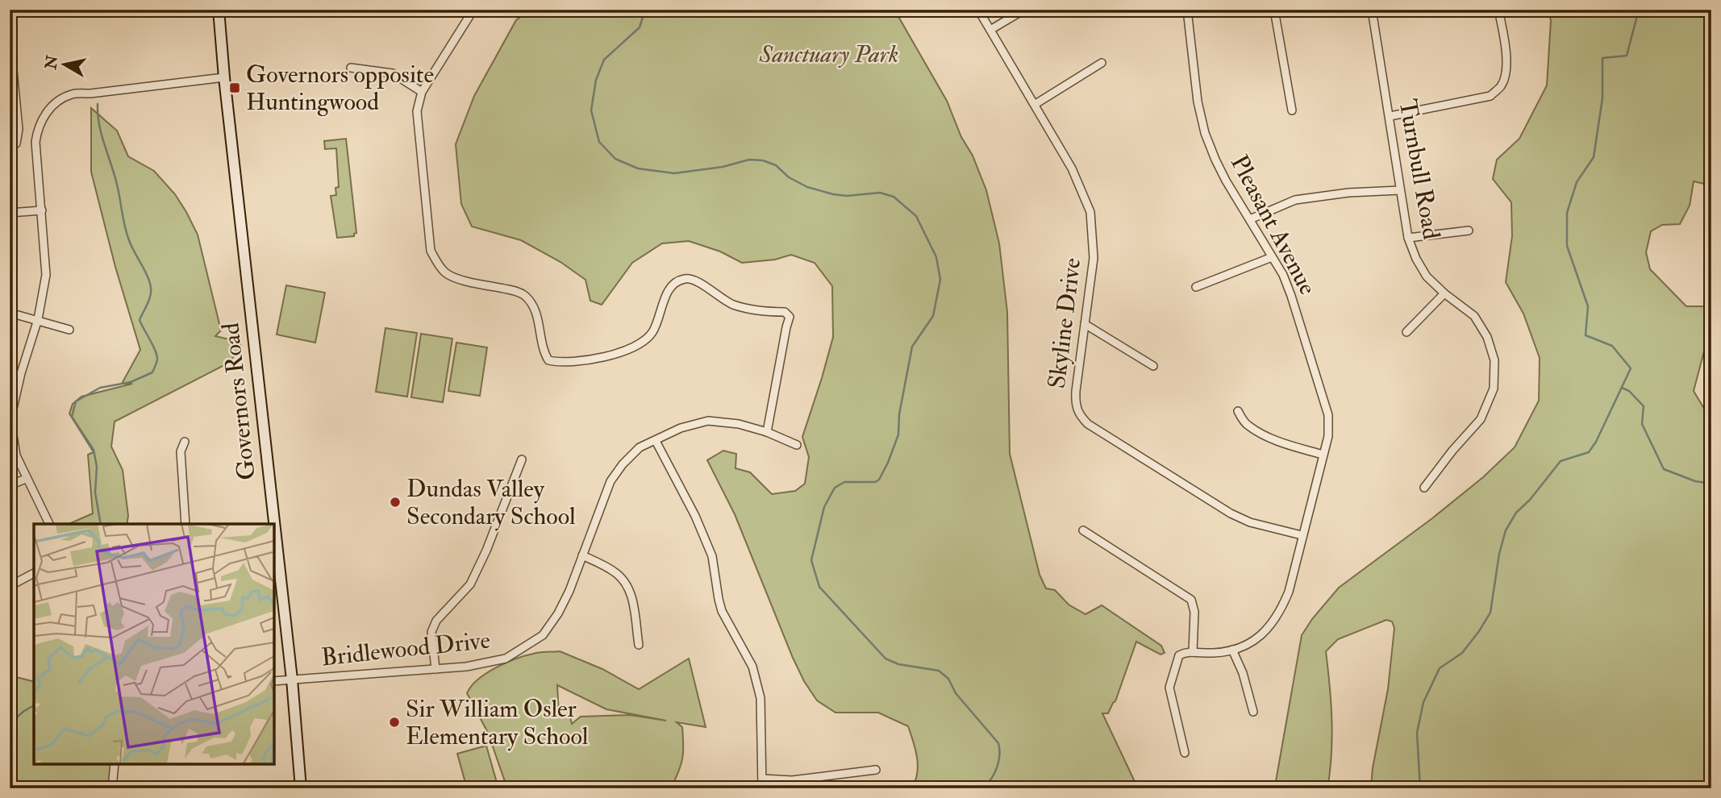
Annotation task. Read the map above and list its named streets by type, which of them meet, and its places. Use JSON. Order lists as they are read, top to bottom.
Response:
{
  "streets": {
    "main road": ["Governors Road"],
    "street": [
      "Turnbull Road",
      "Pleasant Avenue",
      "Skyline Drive",
      "Bridlewood Drive"
    ]
  },
  "crossings": [
    ["Pleasant Avenue", "Skyline Drive"],
    ["Governors Road", "Bridlewood Drive"]
  ],
  "parks": ["Sanctuary Park"],
  "places": {
    "transit": ["Governors opposite Huntingwood"],
    "other": ["Dundas Valley Secondary School", "Sir William Osler Elementary School"]
  },
  "north": "left"
}
